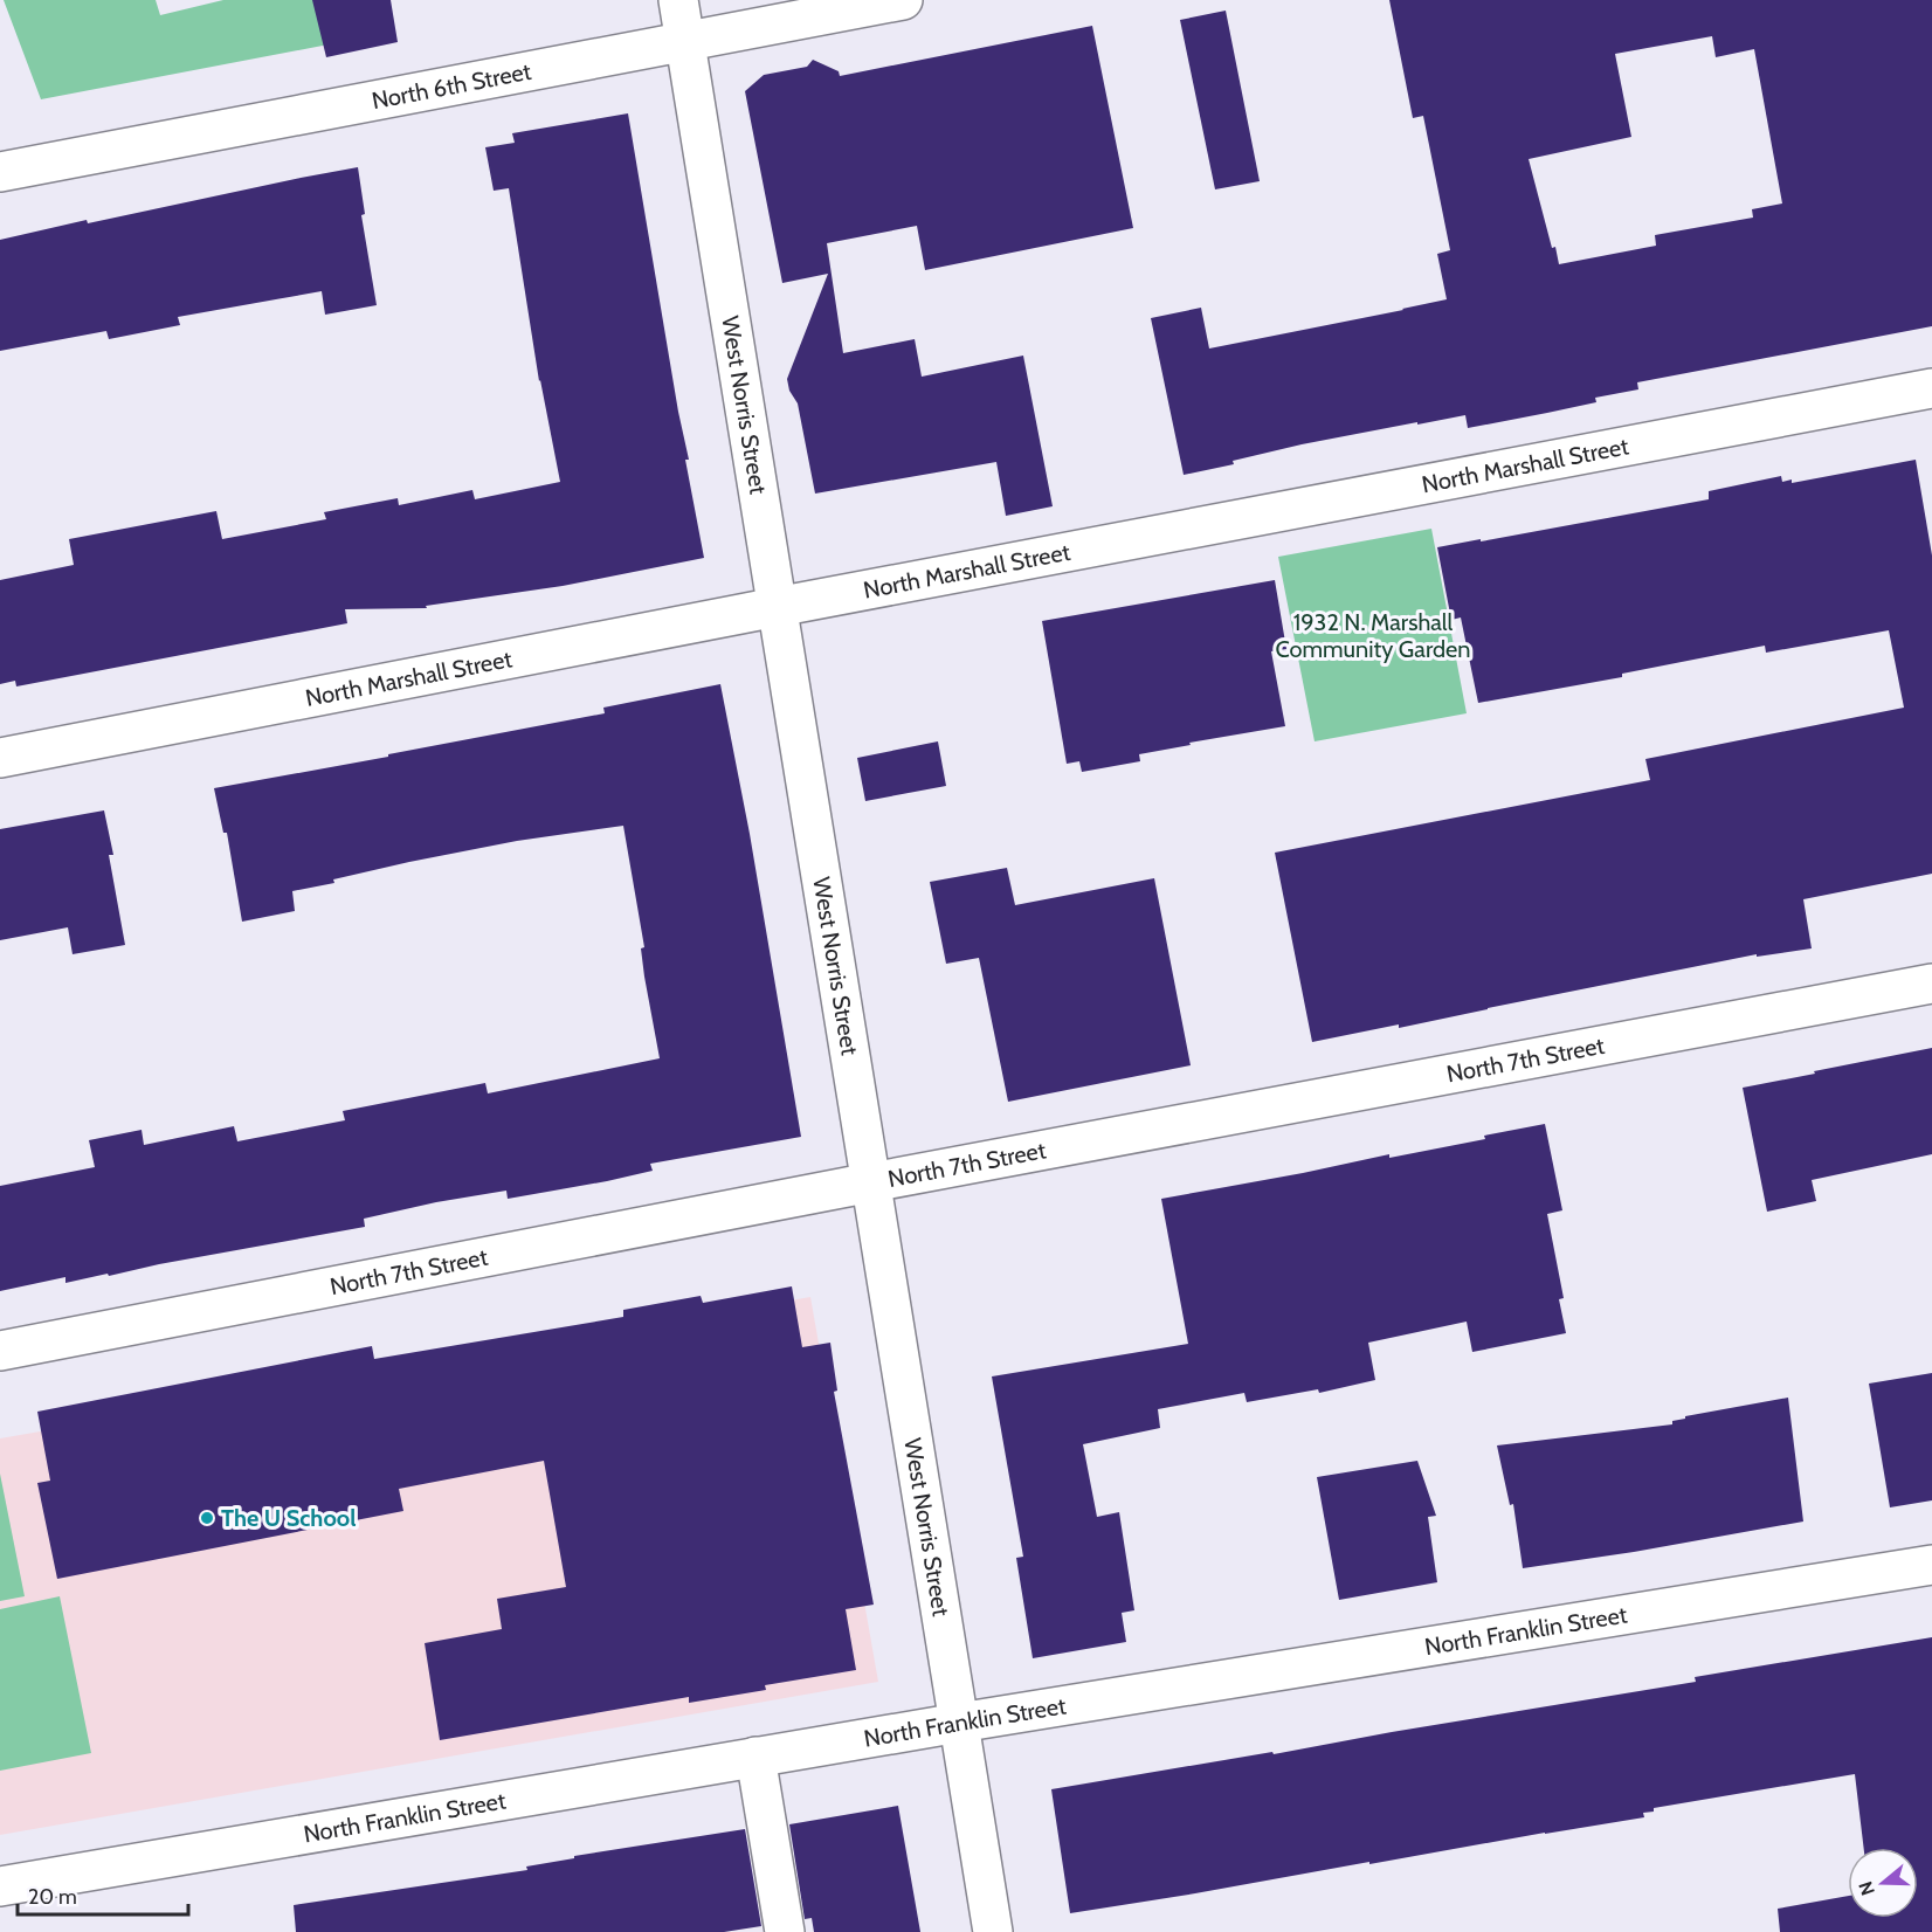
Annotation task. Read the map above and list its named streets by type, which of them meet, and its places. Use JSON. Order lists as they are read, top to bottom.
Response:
{
  "streets": {
    "street": [
      "North 6th Street",
      "West Norris Street",
      "North Marshall Street",
      "North 7th Street",
      "North Franklin Street"
    ]
  },
  "crossings": [
    ["North 6th Street", "West Norris Street"],
    ["West Norris Street", "North Marshall Street"],
    ["West Norris Street", "North 7th Street"],
    ["West Norris Street", "North Franklin Street"]
  ],
  "parks": ["1932 N. Marshall Community Garden"],
  "places": ["The U School"],
  "scale_bar": "20 m",
  "north": "left"
}
